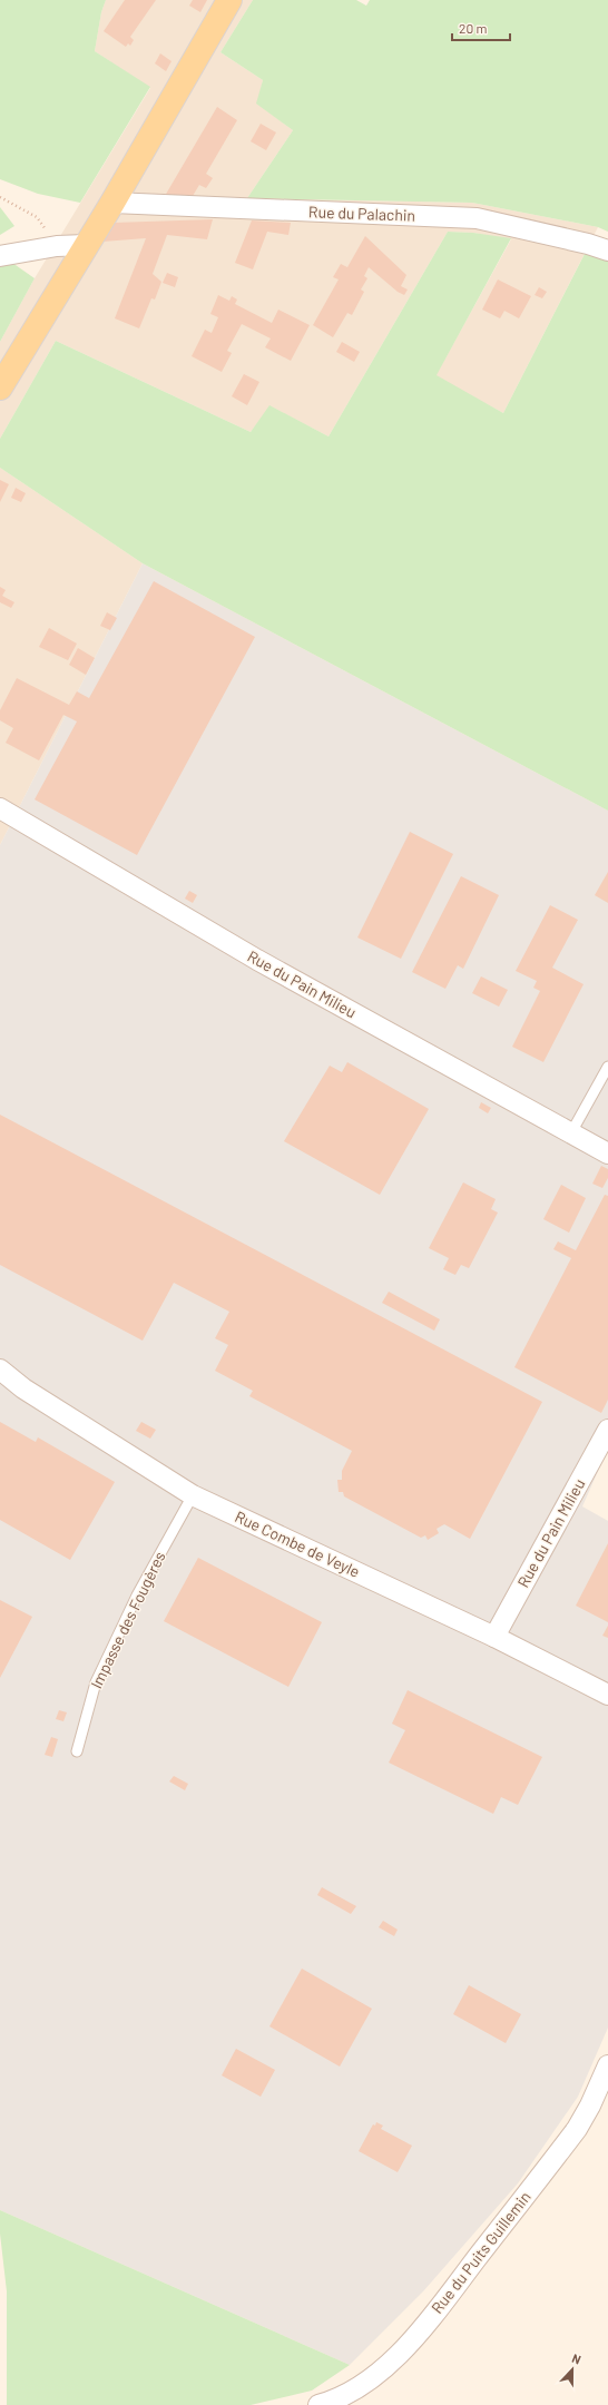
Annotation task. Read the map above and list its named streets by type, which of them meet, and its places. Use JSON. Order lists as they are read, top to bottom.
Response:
{
  "streets": {
    "street": [
      "Rue du Palachin",
      "Rue du Pain Milieu",
      "Rue Combe de Veyle",
      "Rue du Puits Guillemin"
    ],
    "lane": ["Impasse des Fougères"]
  },
  "crossings": [
    ["Rue du Pain Milieu", "Rue Combe de Veyle"],
    ["Rue Combe de Veyle", "Impasse des Fougères"]
  ],
  "scale_bar": "20 m",
  "north": "top"
}
